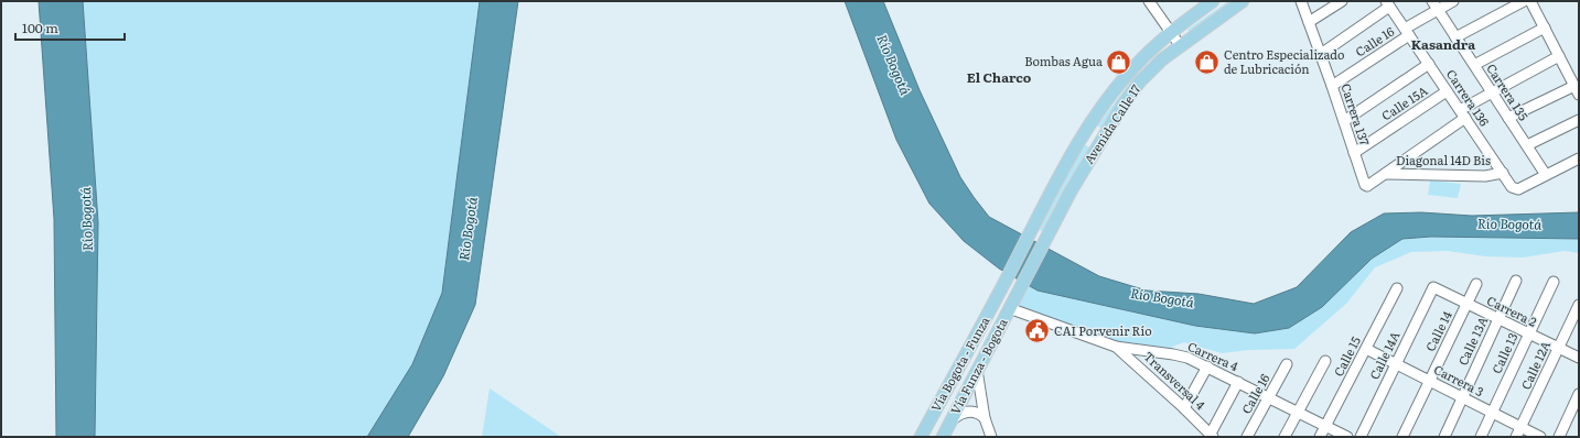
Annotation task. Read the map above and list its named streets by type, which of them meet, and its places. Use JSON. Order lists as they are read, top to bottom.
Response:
{
  "streets": {
    "main road": ["Avenida Calle 17", "Vía Bogota - Funza", "Vía Funza - Bogota"],
    "street": [
      "Calle 16",
      "Carrera 135",
      "Carrera 136",
      "Calle 15A",
      "Carrera 137",
      "Diagonal 14D Bis",
      "Carrera 2",
      "Calle 14",
      "Calle 13A",
      "Calle 13",
      "Calle 14A",
      "Carrera 4",
      "Calle 15",
      "Calle 12A",
      "Transversal 4",
      "Carrera 3"
    ]
  },
  "crossings": [
    ["Calle 16", "Carrera 135"],
    ["Calle 16", "Carrera 136"],
    ["Calle 16", "Carrera 137"],
    ["Calle 16", "Carrera 4"],
    ["Carrera 135", "Carrera 136"],
    ["Carrera 136", "Calle 15A"],
    ["Carrera 136", "Diagonal 14D Bis"],
    ["Calle 15A", "Carrera 137"],
    ["Carrera 137", "Diagonal 14D Bis"],
    ["Avenida Calle 17", "Vía Bogota - Funza"],
    ["Avenida Calle 17", "Vía Funza - Bogota"],
    ["Carrera 2", "Calle 14"],
    ["Carrera 2", "Calle 13A"],
    ["Carrera 2", "Calle 13"],
    ["Carrera 2", "Calle 14A"],
    ["Carrera 2", "Calle 12A"],
    ["Calle 14", "Carrera 3"],
    ["Calle 13A", "Carrera 3"],
    ["Calle 13", "Carrera 3"],
    ["Calle 14A", "Carrera 3"],
    ["Carrera 4", "Calle 15"],
    ["Carrera 4", "Vía Funza - Bogota"],
    ["Carrera 4", "Transversal 4"],
    ["Calle 15", "Carrera 3"],
    ["Calle 12A", "Carrera 3"]
  ],
  "districts": ["Kasandra", "El Charco"],
  "water": ["Río Bogotá"],
  "places": {
    "shop": ["Bombas Agua", "Centro Especializado de Lubricación"],
    "public building": ["CAI Porvenir Río"]
  },
  "scale_bar": "100 m"
}
